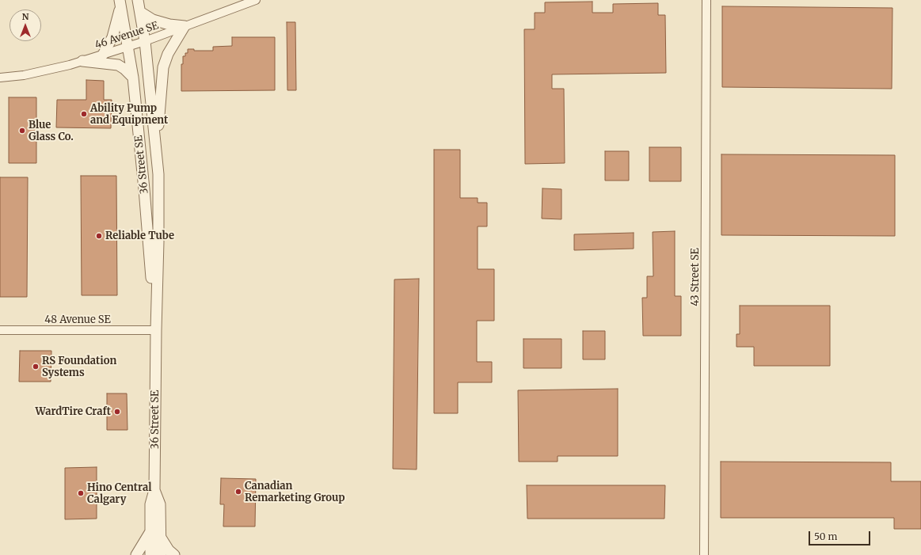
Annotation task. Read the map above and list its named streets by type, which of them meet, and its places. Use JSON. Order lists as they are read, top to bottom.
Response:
{
  "streets": {
    "street": [
      "46 Avenue SE",
      "36 Street SE",
      "43 Street SE",
      "48 Avenue SE"
    ]
  },
  "crossings": [
    ["46 Avenue SE", "36 Street SE"],
    ["36 Street SE", "48 Avenue SE"]
  ],
  "places": [
    "Ability Pump and Equipment",
    "Blue Glass Co.",
    "Reliable Tube",
    "RS Foundation Systems",
    "WardTire Craft",
    "Canadian Remarketing Group",
    "Hino Central Calgary"
  ],
  "scale_bar": "50 m",
  "north": "top"
}
